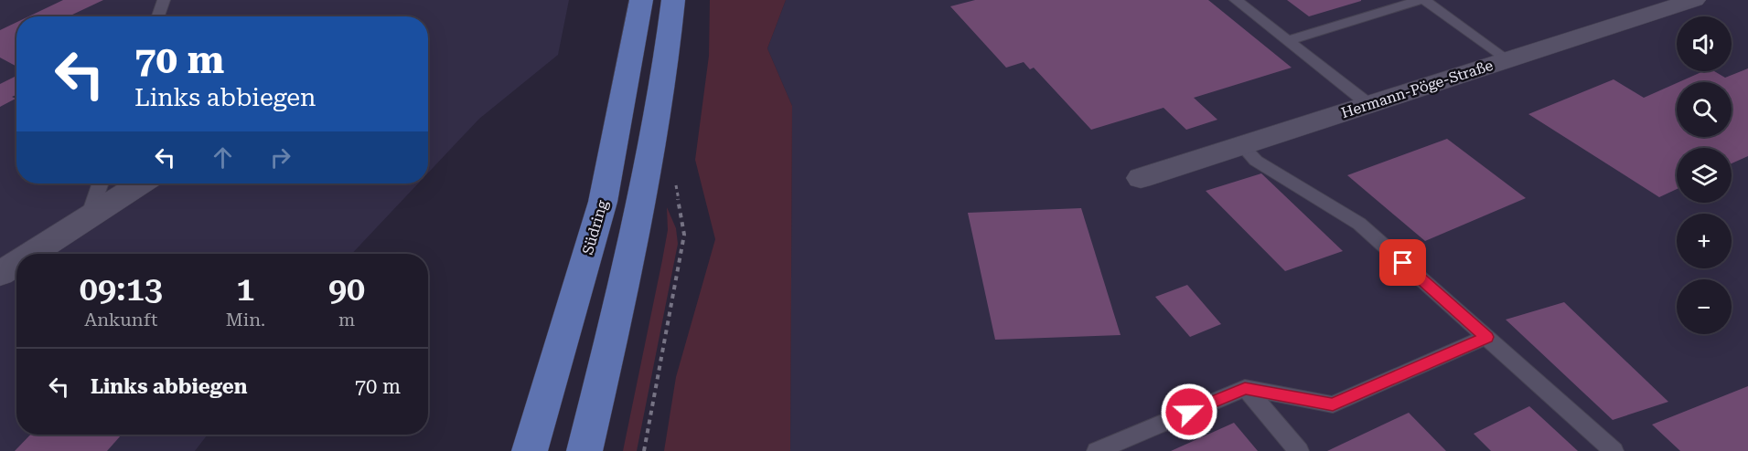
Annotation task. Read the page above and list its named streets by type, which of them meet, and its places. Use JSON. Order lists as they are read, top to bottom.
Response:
{
  "streets": {
    "main road": ["Südring"],
    "street": ["Hermann-Pöge-Straße"]
  },
  "page": {
    "map_buttons": ["+", "−"],
    "turn": ["70 m", "Links abbiegen"],
    "eta": [
      "09:13",
      "Ankunft",
      "1",
      "Min.",
      "90",
      "m"
    ],
    "list": [
      {
        "name": "Links abbiegen",
        "value": "70 m"
      }
    ]
  }
}
